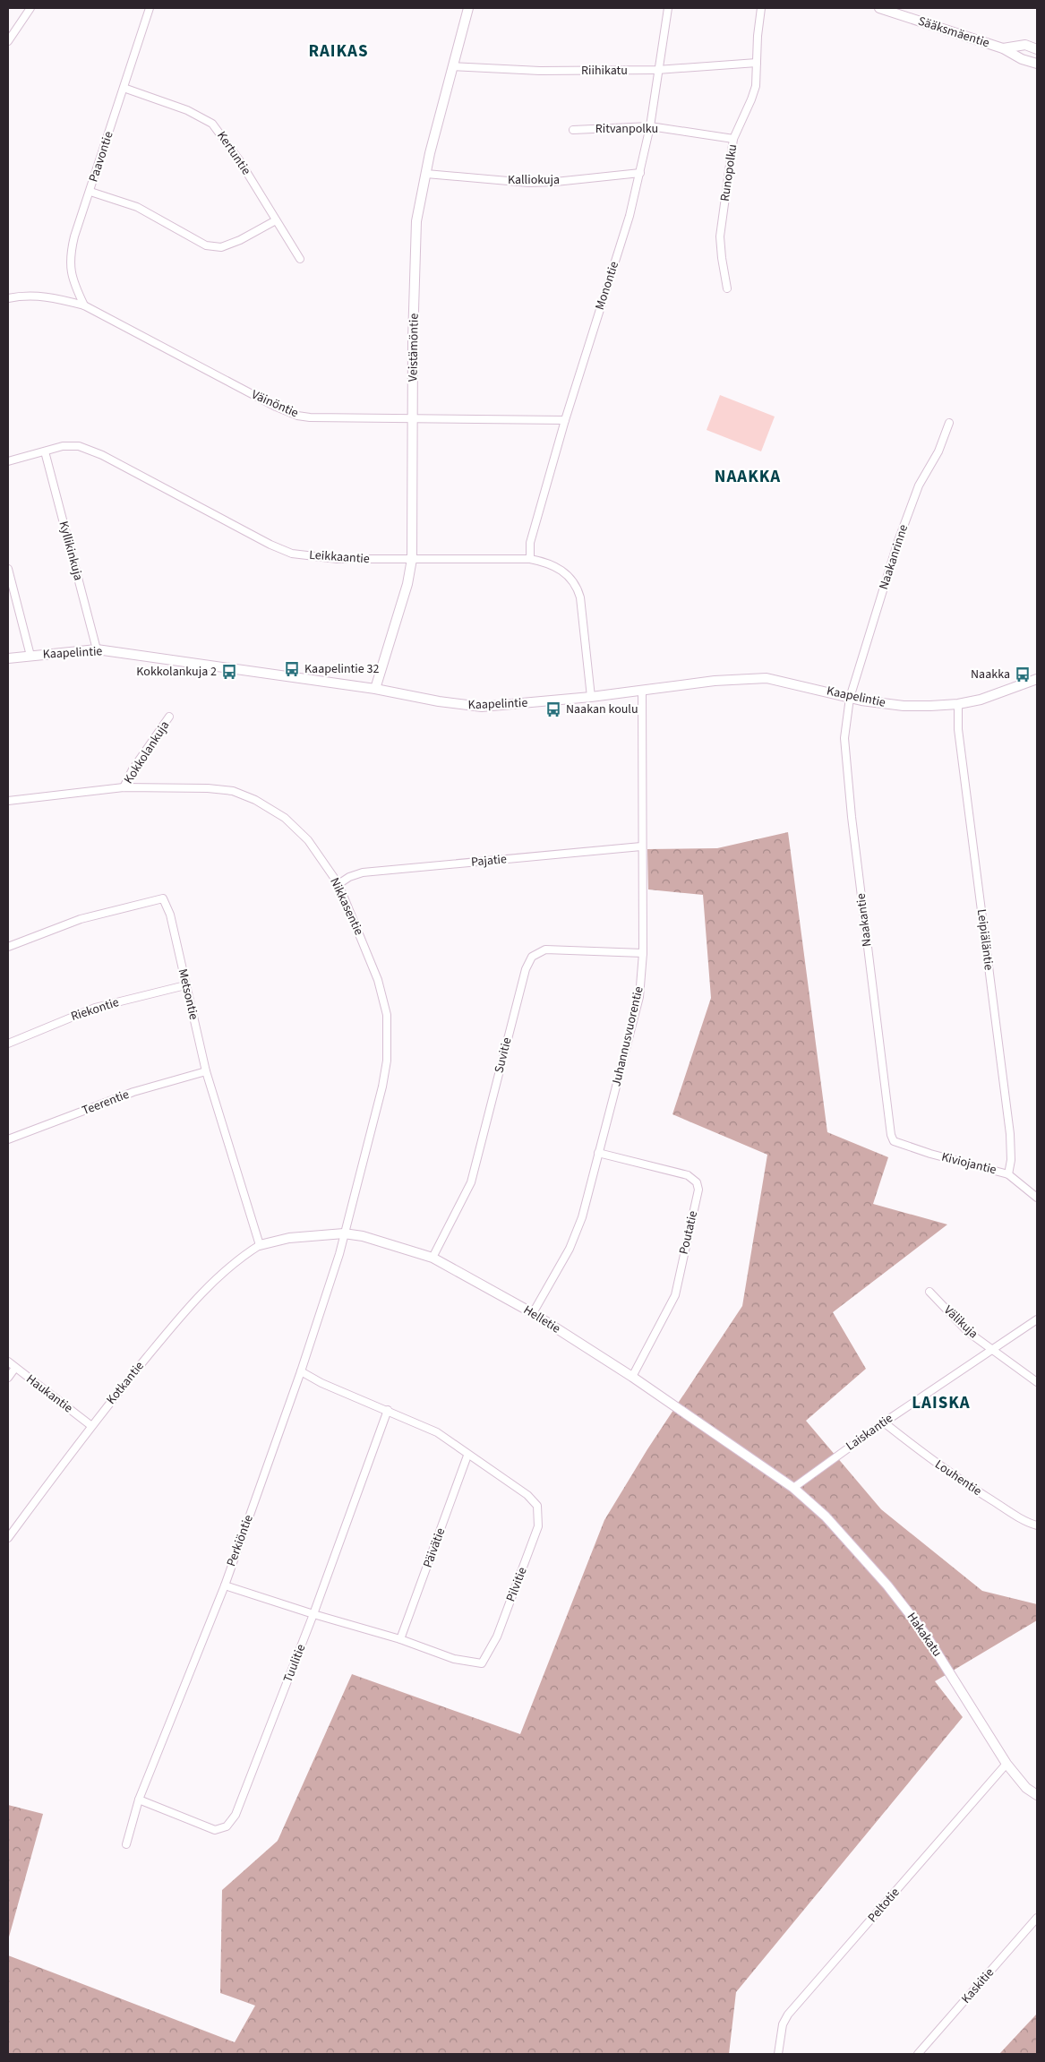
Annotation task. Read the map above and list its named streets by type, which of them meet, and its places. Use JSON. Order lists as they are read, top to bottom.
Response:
{
  "streets": {
    "street": [
      "Sääksmäentie",
      "Riihikatu",
      "Ritvanpolku",
      "Kertuntie",
      "Paavontie",
      "Runopolku",
      "Kalliokuja",
      "Monontie",
      "Veistämöntie",
      "Väinöntie",
      "Kyllikinkuja",
      "Leikkaantie",
      "Naakanrinne",
      "Kaapelintie",
      "Kokkolankuja",
      "Pajatie",
      "Nikkasentie",
      "Naakantie",
      "Leipiäläntie",
      "Metsontie",
      "Riekontie",
      "Juhannusvuorentie",
      "Suvitie",
      "Teerentie",
      "Kiviojantie",
      "Poutatie",
      "Helletie",
      "Välikuja",
      "Kotkantie",
      "Haukantie",
      "Laiskantie",
      "Louhentie",
      "Perkiöntie",
      "Päivätie",
      "Pilvitie",
      "Hakakatu",
      "Tuulitie",
      "Peltotie",
      "Kaskitie"
    ]
  },
  "crossings": [
    ["Riihikatu", "Runopolku"],
    ["Riihikatu", "Monontie"],
    ["Riihikatu", "Veistämöntie"],
    ["Ritvanpolku", "Runopolku"],
    ["Ritvanpolku", "Monontie"],
    ["Kertuntie", "Paavontie"],
    ["Paavontie", "Väinöntie"],
    ["Kalliokuja", "Monontie"],
    ["Kalliokuja", "Veistämöntie"],
    ["Monontie", "Väinöntie"],
    ["Monontie", "Leikkaantie"],
    ["Veistämöntie", "Väinöntie"],
    ["Veistämöntie", "Leikkaantie"],
    ["Veistämöntie", "Kaapelintie"],
    ["Kyllikinkuja", "Leikkaantie"],
    ["Kyllikinkuja", "Kaapelintie"],
    ["Leikkaantie", "Kaapelintie"],
    ["Naakanrinne", "Kaapelintie"],
    ["Naakanrinne", "Naakantie"],
    ["Kaapelintie", "Naakantie"],
    ["Kaapelintie", "Leipiäläntie"],
    ["Kaapelintie", "Juhannusvuorentie"],
    ["Kokkolankuja", "Nikkasentie"],
    ["Pajatie", "Nikkasentie"],
    ["Pajatie", "Juhannusvuorentie"],
    ["Nikkasentie", "Helletie"],
    ["Nikkasentie", "Perkiöntie"],
    ["Naakantie", "Kiviojantie"],
    ["Leipiäläntie", "Kiviojantie"],
    ["Metsontie", "Riekontie"],
    ["Metsontie", "Teerentie"],
    ["Metsontie", "Helletie"],
    ["Metsontie", "Kotkantie"],
    ["Juhannusvuorentie", "Suvitie"],
    ["Juhannusvuorentie", "Poutatie"],
    ["Juhannusvuorentie", "Helletie"],
    ["Suvitie", "Helletie"],
    ["Poutatie", "Helletie"],
    ["Helletie", "Kotkantie"],
    ["Helletie", "Laiskantie"],
    ["Helletie", "Perkiöntie"],
    ["Helletie", "Hakakatu"],
    ["Välikuja", "Laiskantie"],
    ["Kotkantie", "Haukantie"],
    ["Laiskantie", "Louhentie"],
    ["Laiskantie", "Hakakatu"],
    ["Perkiöntie", "Pilvitie"],
    ["Perkiöntie", "Tuulitie"],
    ["Päivätie", "Pilvitie"],
    ["Pilvitie", "Tuulitie"],
    ["Hakakatu", "Peltotie"]
  ],
  "districts": ["RAIKAS", "NAAKKA", "LAISKA"],
  "places": {
    "bus stop": [
      "Kaapelintie 32",
      "Kokkolankuja 2",
      "Naakka",
      "Naakan koulu"
    ]
  }
}
